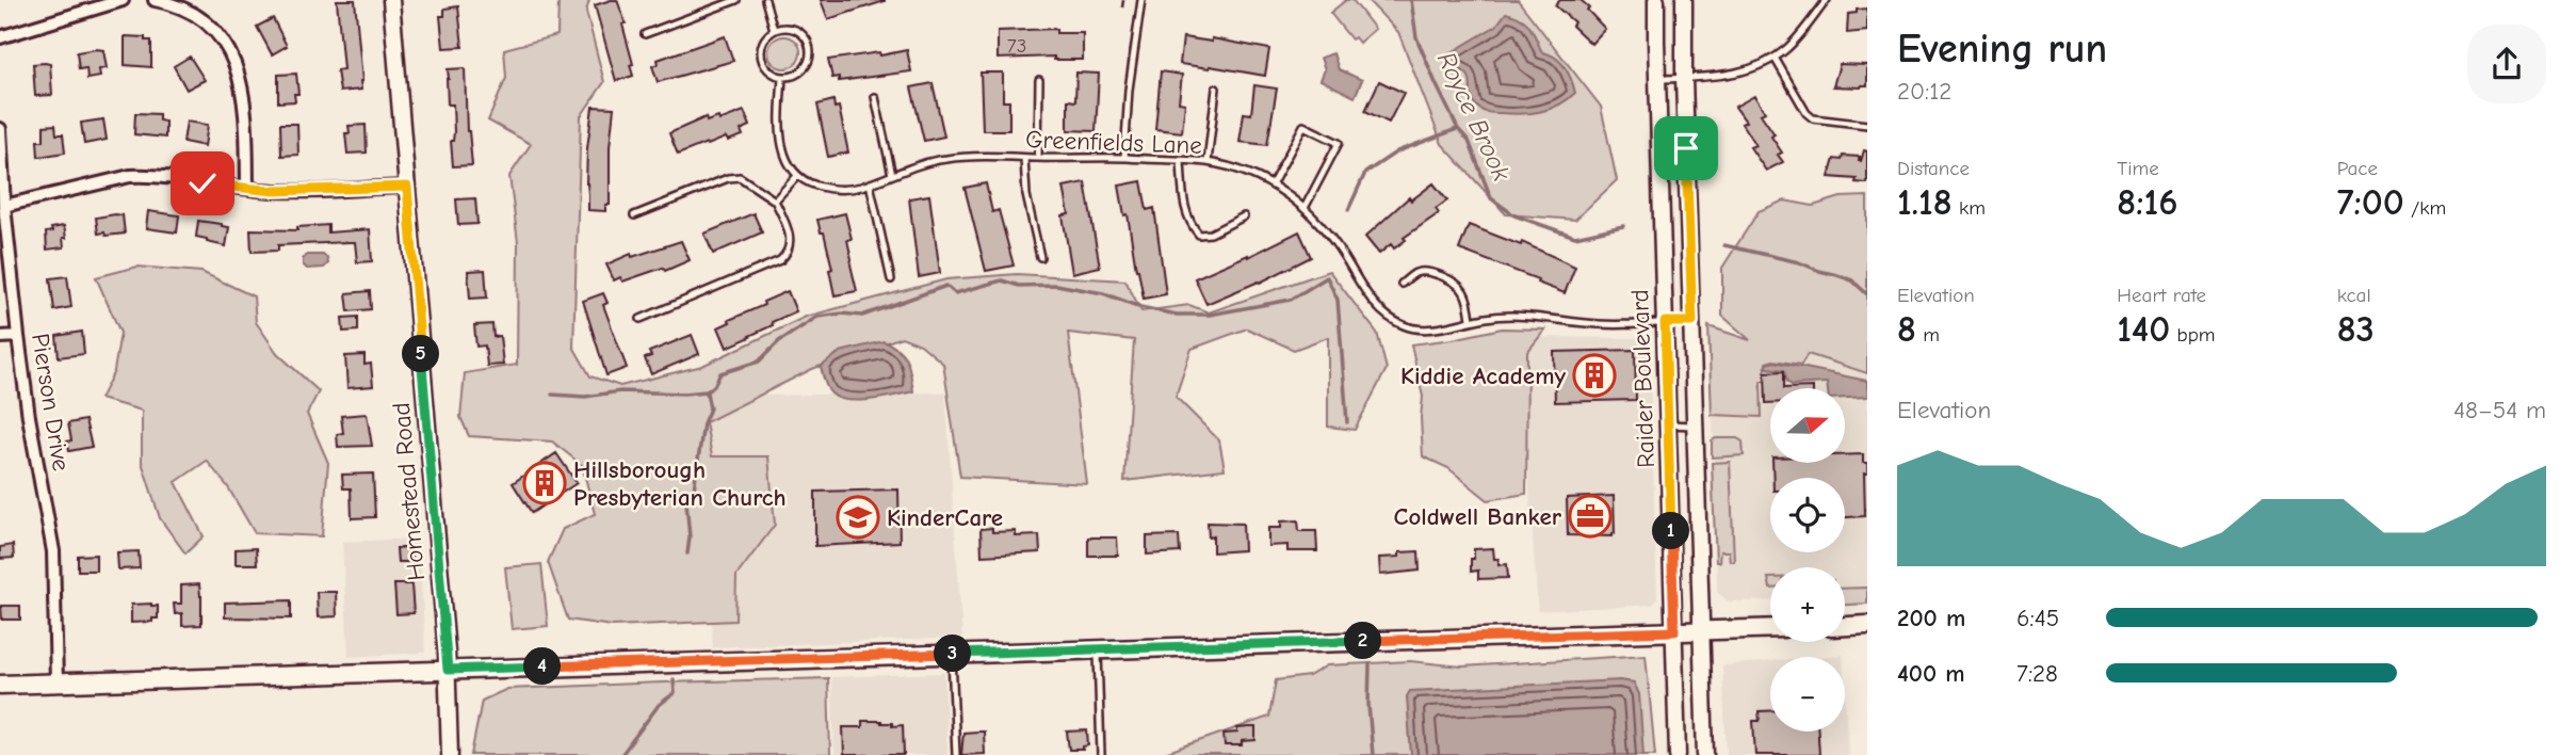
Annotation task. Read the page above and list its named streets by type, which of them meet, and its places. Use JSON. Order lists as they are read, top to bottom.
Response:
{
  "streets": {
    "street": ["Raider Boulevard", "Pierson Drive", "Homestead Road"],
    "lane": ["Greenfields Lane"]
  },
  "crossings": [
    ["Greenfields Lane", "Raider Boulevard"]
  ],
  "water": ["Royce Brook"],
  "places": {
    "building": ["Kiddie Academy", "Hillsborough Presbyterian Church"],
    "office": ["Coldwell Banker"],
    "school or university": ["KinderCare"]
  },
  "house_numbers": ["73"],
  "north": "right",
  "page": {
    "heading": ["Evening run", "20:12"],
    "stats": [
      ["Distance", "1.18 km"],
      ["Time", "8:16"],
      ["Pace", "7:00 /km"],
      ["Elevation", "8 m"],
      ["Heart rate", "140 bpm"],
      ["kcal", "83"]
    ],
    "pins": [
      "5",
      "1",
      "2",
      "3",
      "4"
    ],
    "chart": ["Elevation", "48–54 m"],
    "map_buttons": ["+", "−"],
    "list": [
      {
        "name": "200 m",
        "note": "6:45"
      },
      {
        "name": "400 m",
        "note": "7:28"
      }
    ]
  }
}
